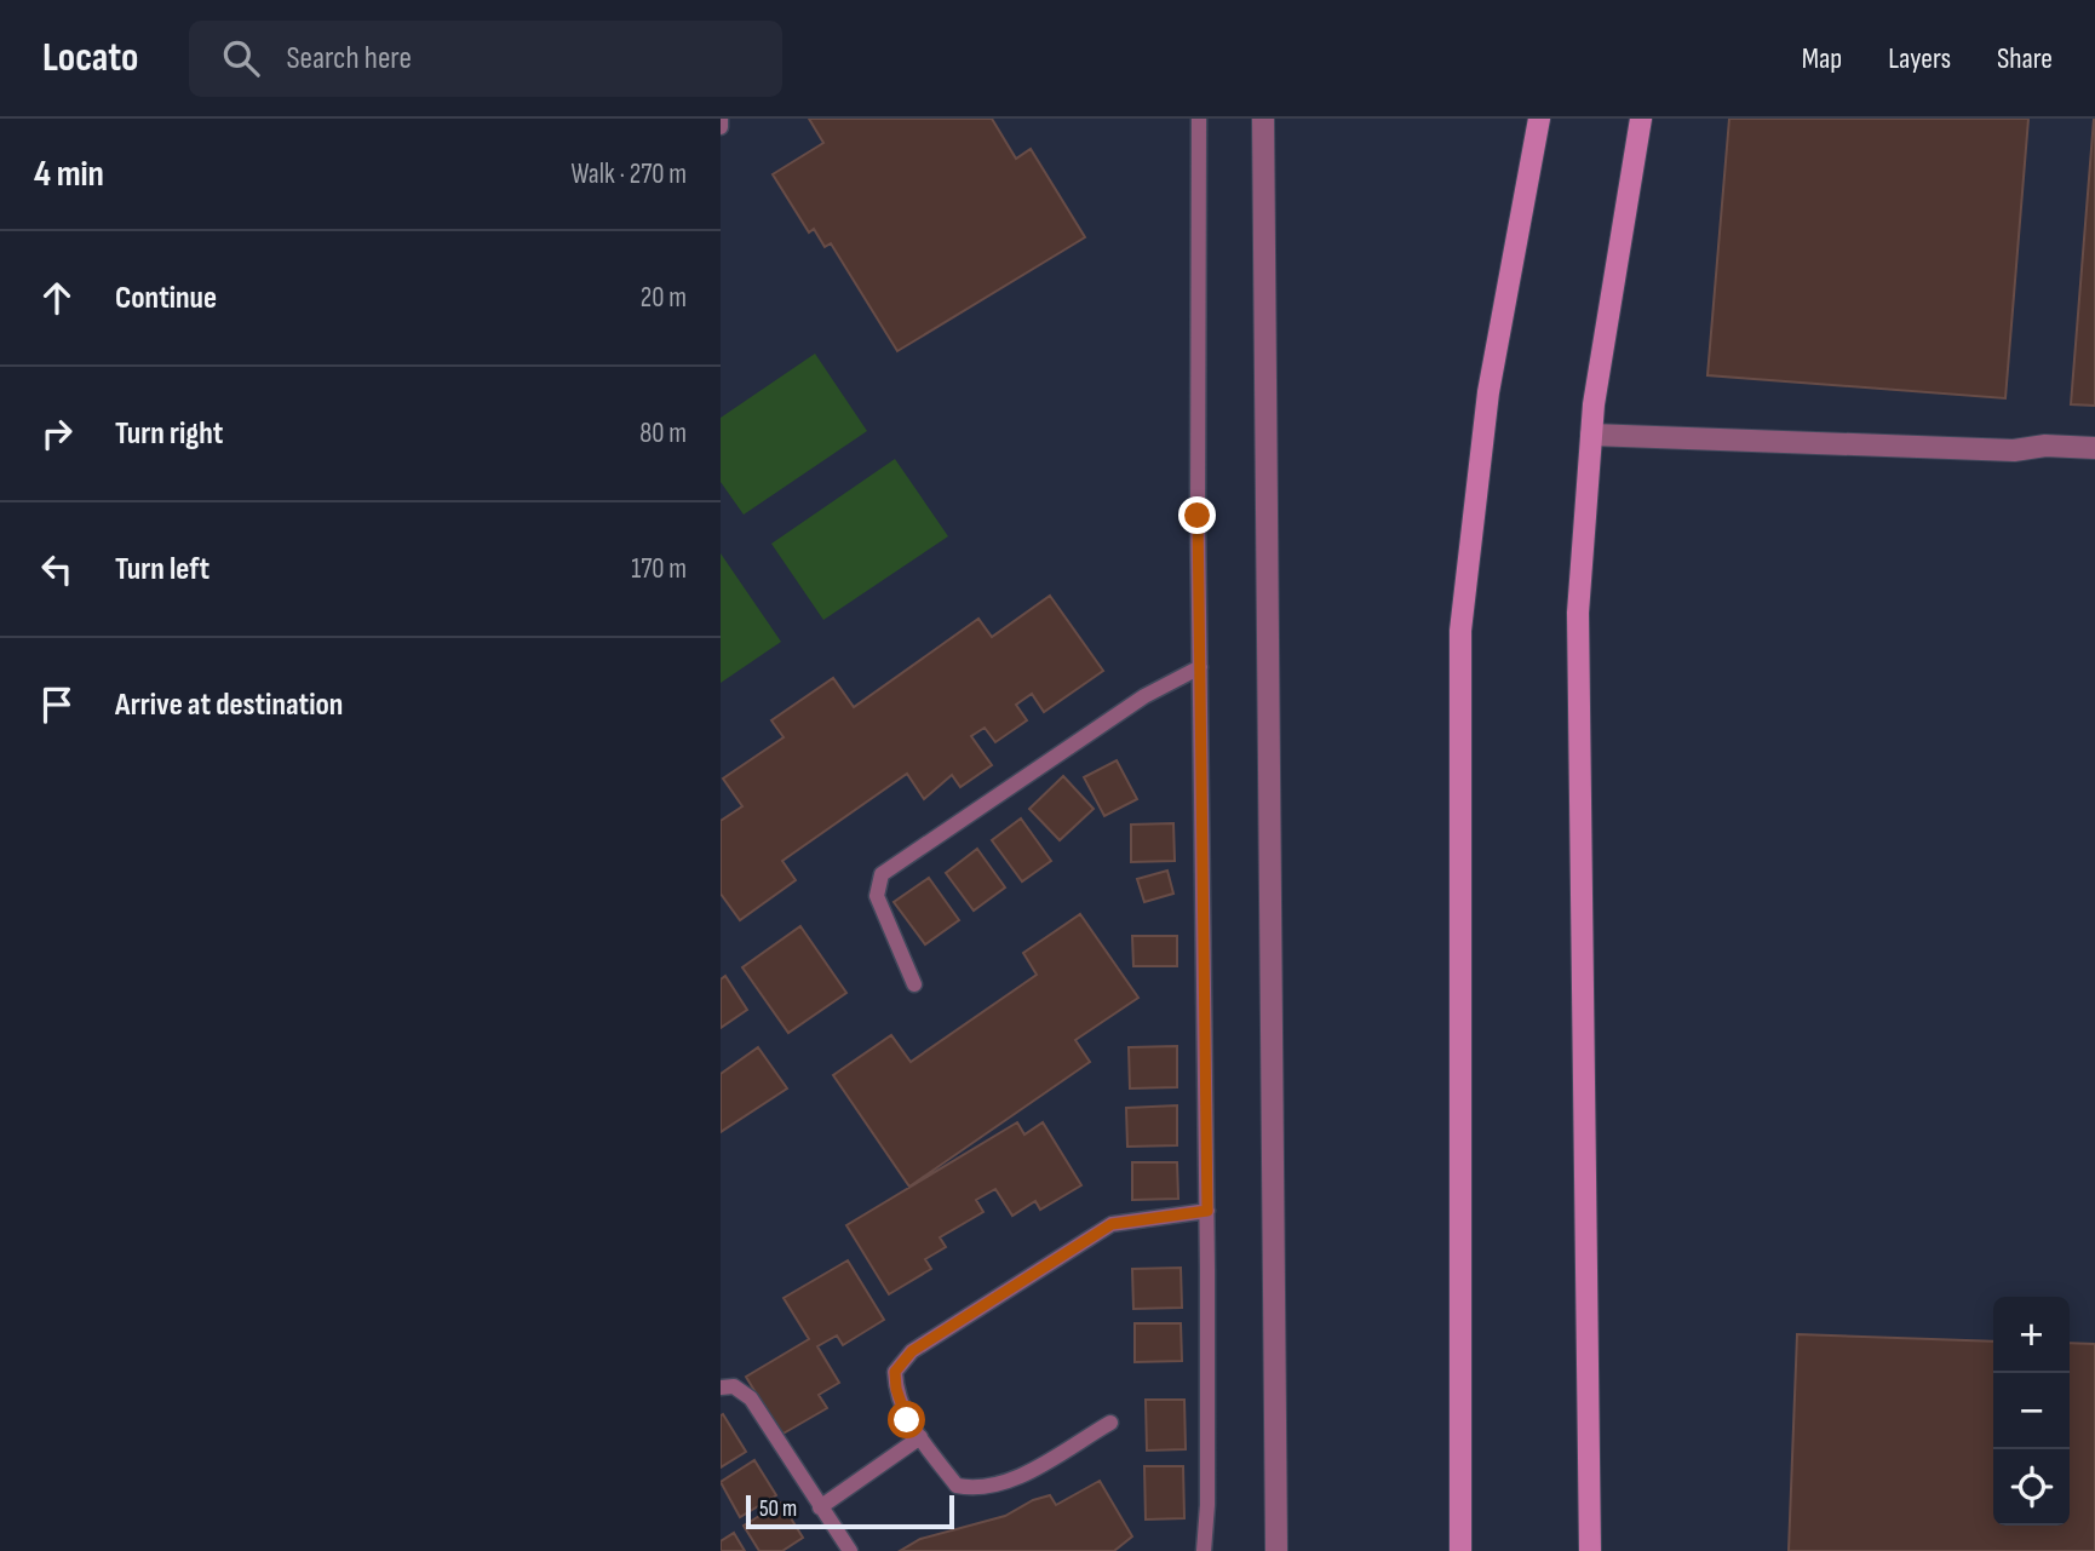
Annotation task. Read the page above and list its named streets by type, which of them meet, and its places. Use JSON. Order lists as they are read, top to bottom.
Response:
{
  "scale_bar": "50 m",
  "page": {
    "header": "Locato",
    "search": "Search here",
    "nav": ["Map", "Layers", "Share"],
    "heading": ["4 min", "Walk · 270 m"],
    "list": [
      ["Continue", "20 m"],
      ["Turn right", "80 m"],
      ["Turn left", "170 m"],
      "Arrive at destination"
    ],
    "map_buttons": ["+", "−"],
    "scale": "50 m"
  }
}
